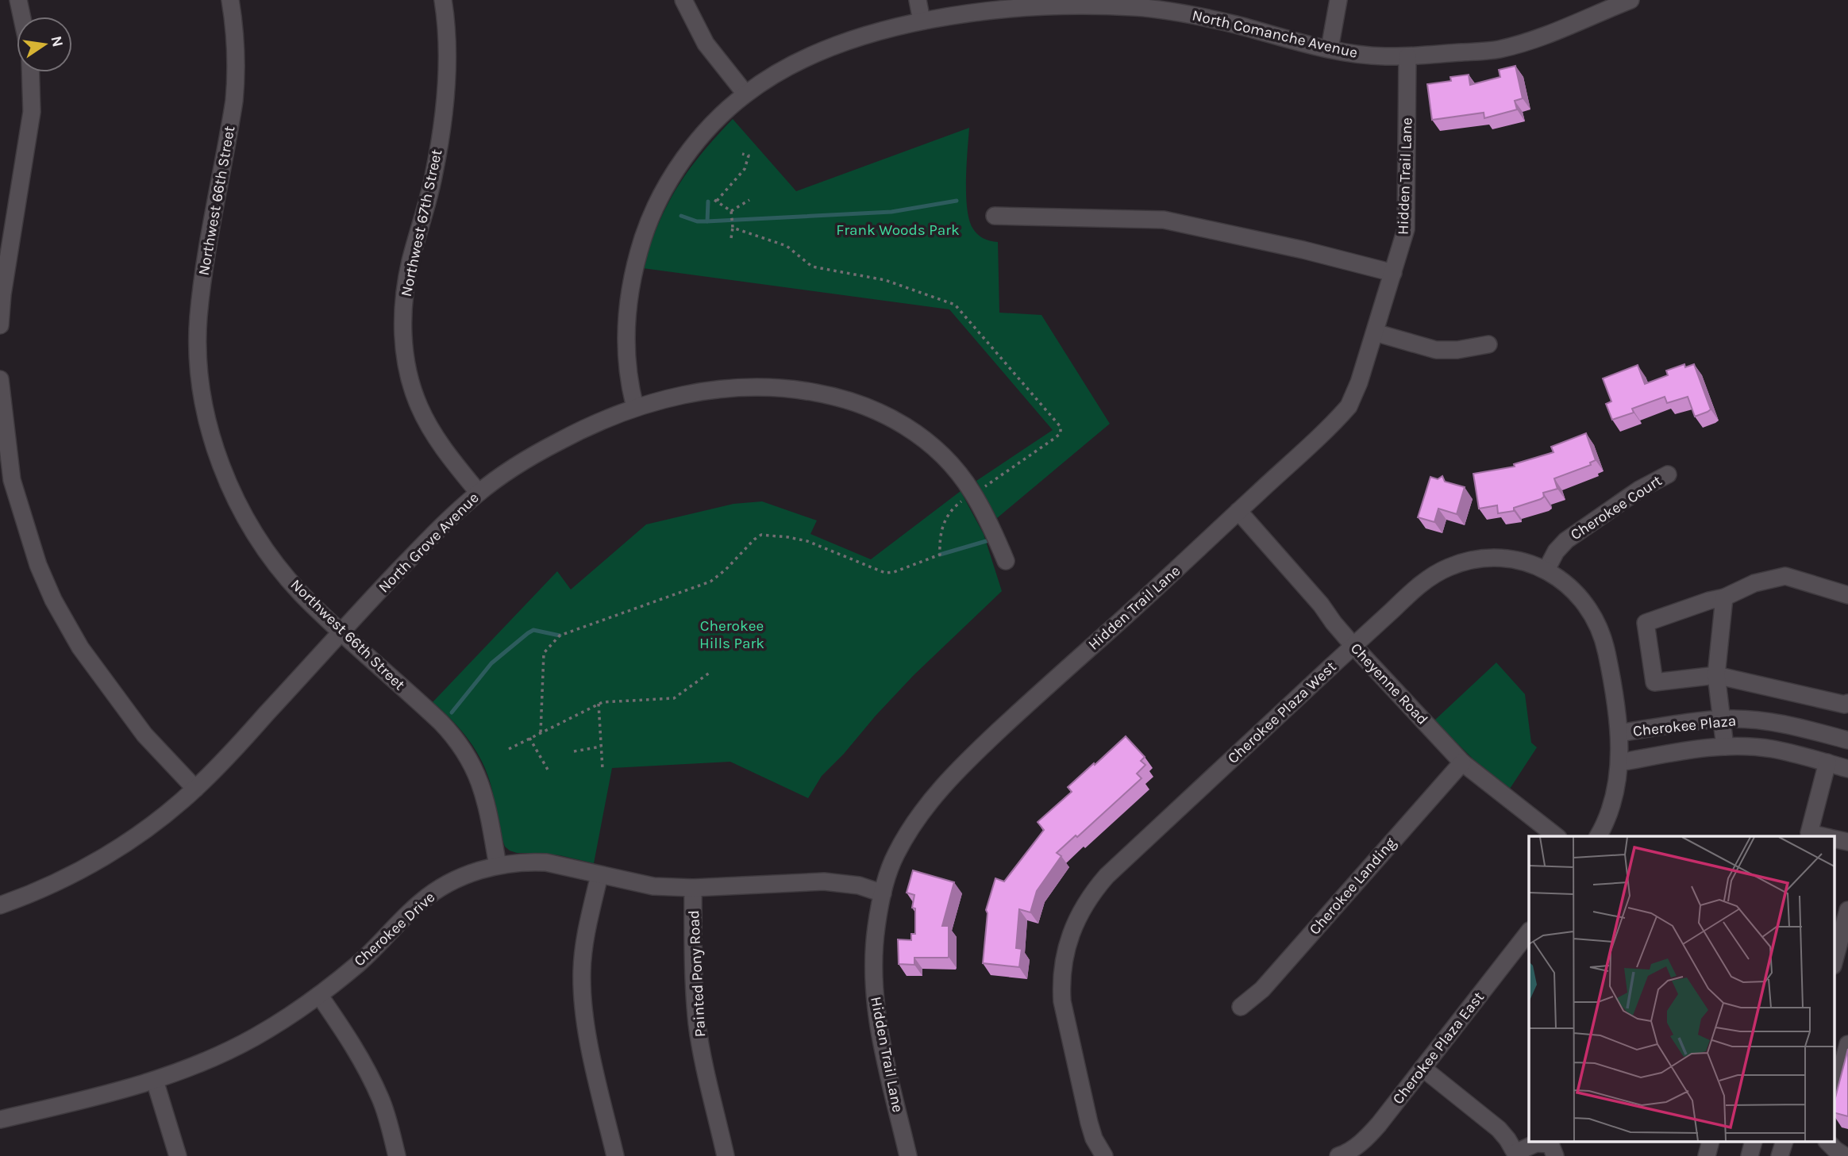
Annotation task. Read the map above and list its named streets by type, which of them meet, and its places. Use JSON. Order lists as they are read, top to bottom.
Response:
{
  "streets": {
    "street": [
      "North Comanche Avenue",
      "Hidden Trail Lane",
      "Northwest 66th Street",
      "Northwest 67th Street",
      "Cherokee Court",
      "North Grove Avenue",
      "Cheyenne Road",
      "Cherokee Plaza West",
      "Cherokee Plaza",
      "Cherokee Landing",
      "Cherokee Drive",
      "Painted Pony Road",
      "Cherokee Plaza East"
    ]
  },
  "crossings": [
    ["North Comanche Avenue", "Hidden Trail Lane"],
    ["North Comanche Avenue", "North Grove Avenue"],
    ["Hidden Trail Lane", "Cheyenne Road"],
    ["Hidden Trail Lane", "Cherokee Drive"],
    ["Northwest 66th Street", "North Grove Avenue"],
    ["Northwest 66th Street", "Cherokee Drive"],
    ["Northwest 67th Street", "North Grove Avenue"],
    ["Cherokee Court", "Cherokee Plaza West"],
    ["Cheyenne Road", "Cherokee Plaza West"],
    ["Cheyenne Road", "Cherokee Landing"],
    ["Cherokee Plaza West", "Cherokee Plaza"],
    ["Cherokee Drive", "Painted Pony Road"]
  ],
  "parks": ["Frank Woods Park", "Cherokee Hills Park"],
  "north": "right"
}
